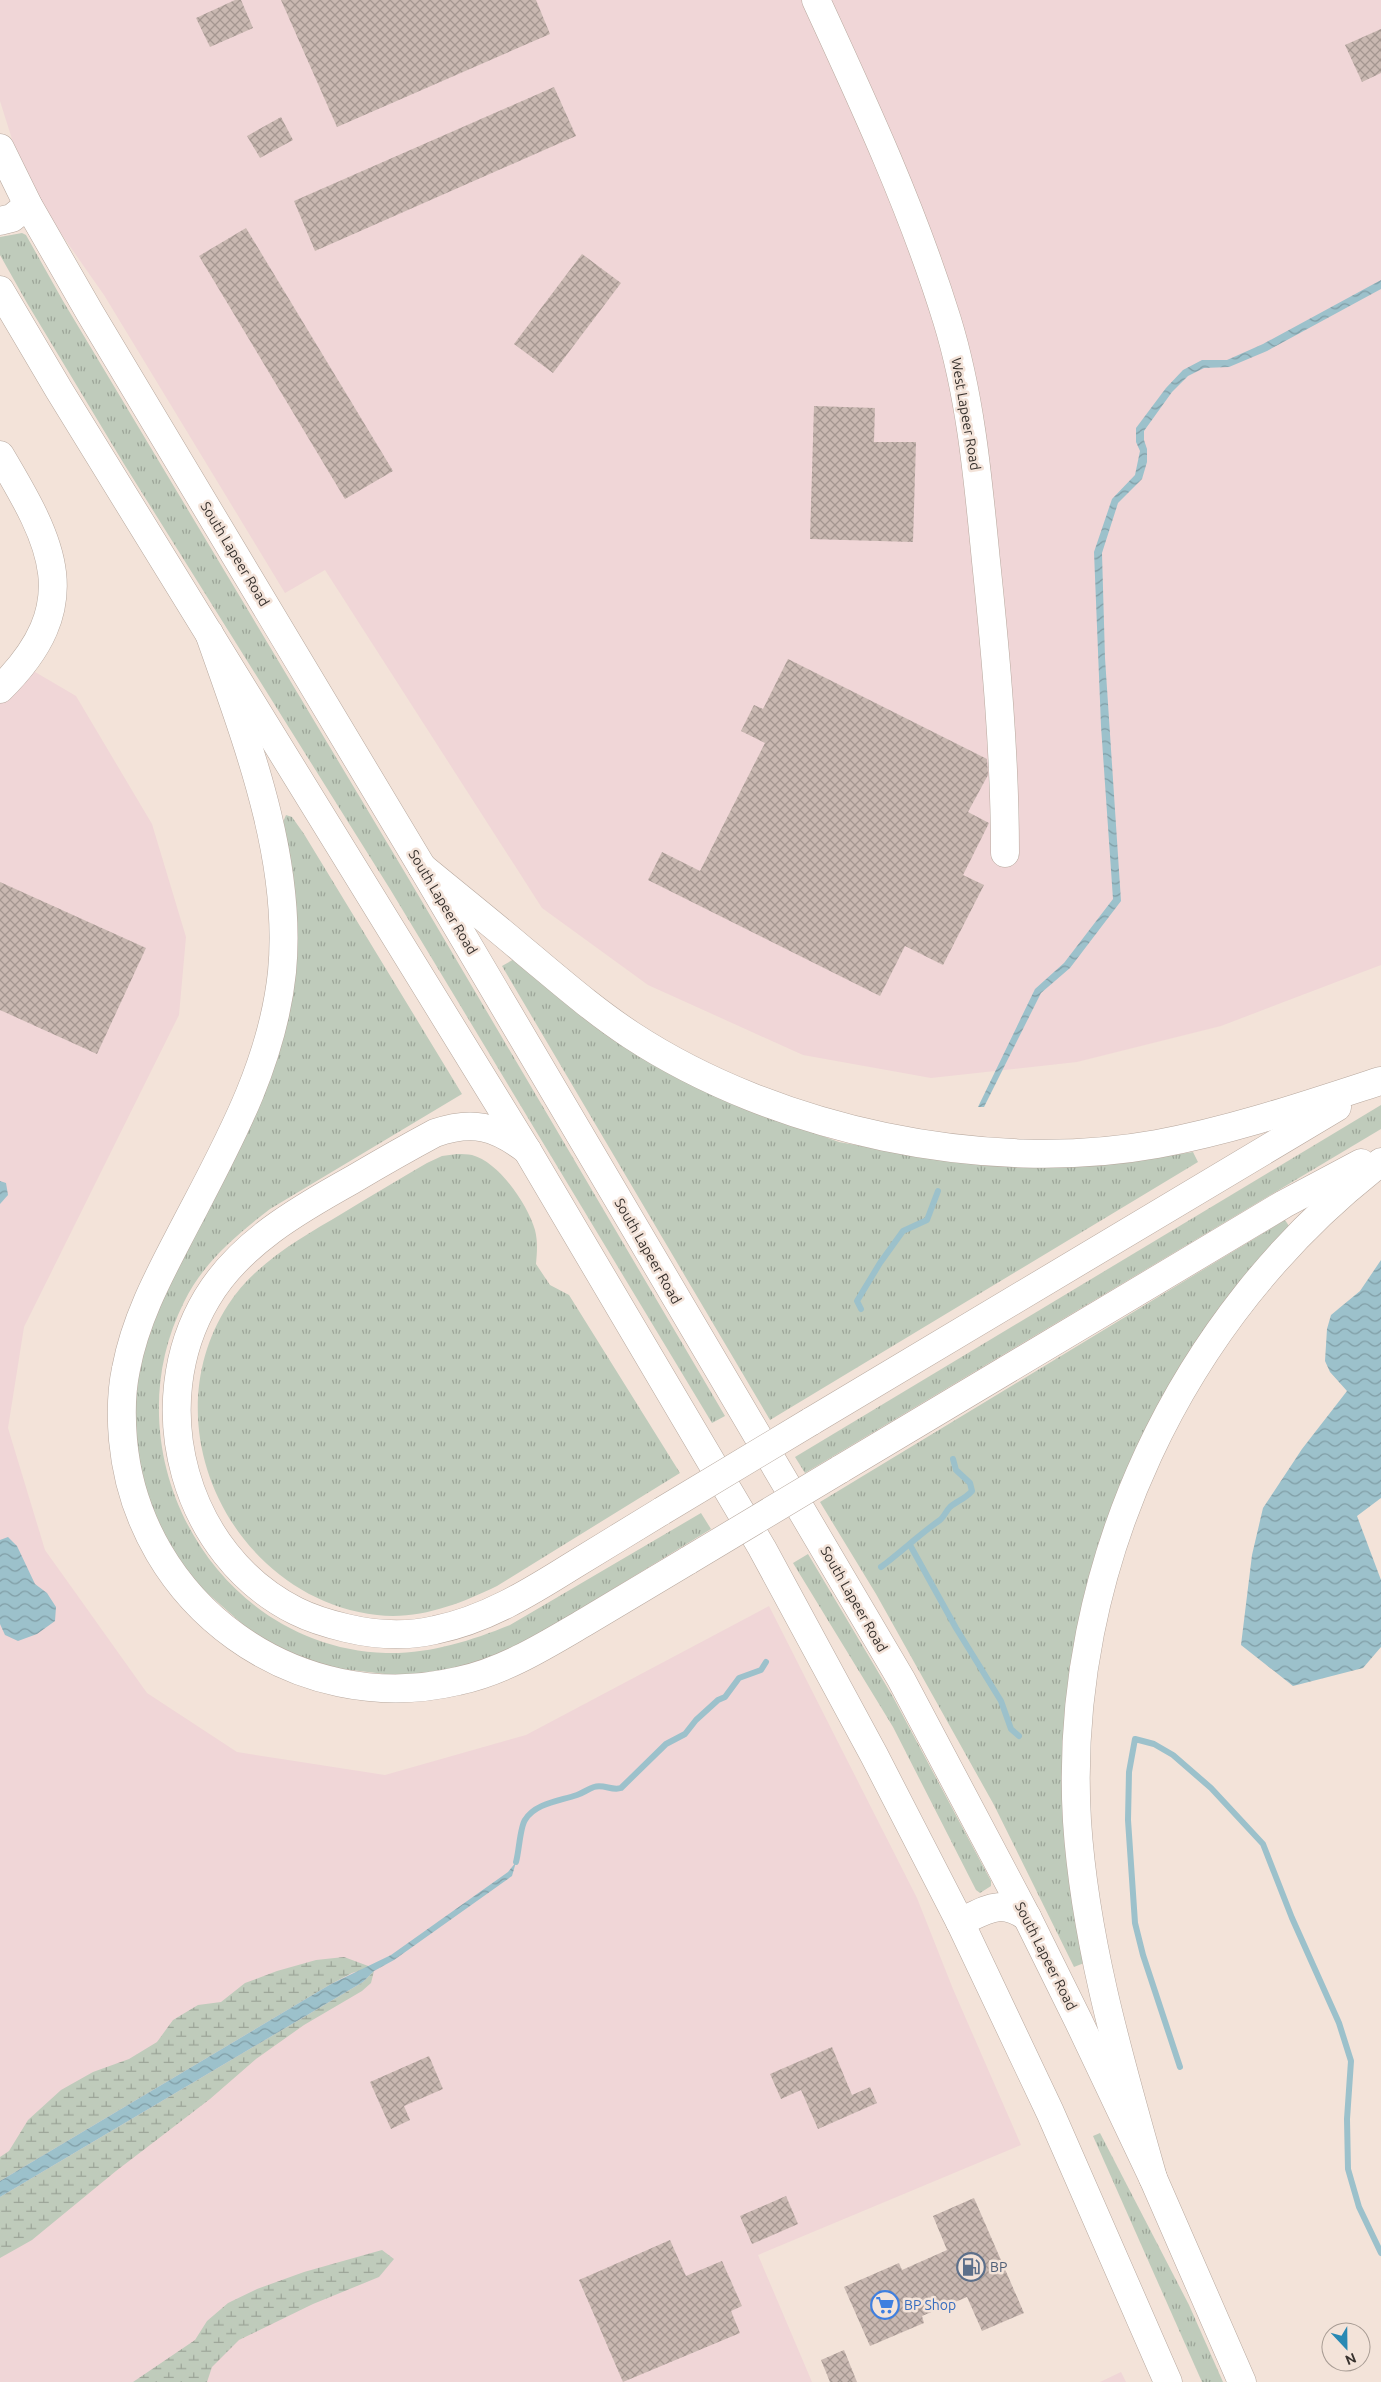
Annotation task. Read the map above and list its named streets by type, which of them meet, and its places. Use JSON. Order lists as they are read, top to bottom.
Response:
{
  "streets": {
    "main road": ["West Lapeer Road", "South Lapeer Road"]
  },
  "places": {
    "fuel station": ["BP"],
    "supermarket": ["BP Shop"]
  },
  "north": "bottom"
}
